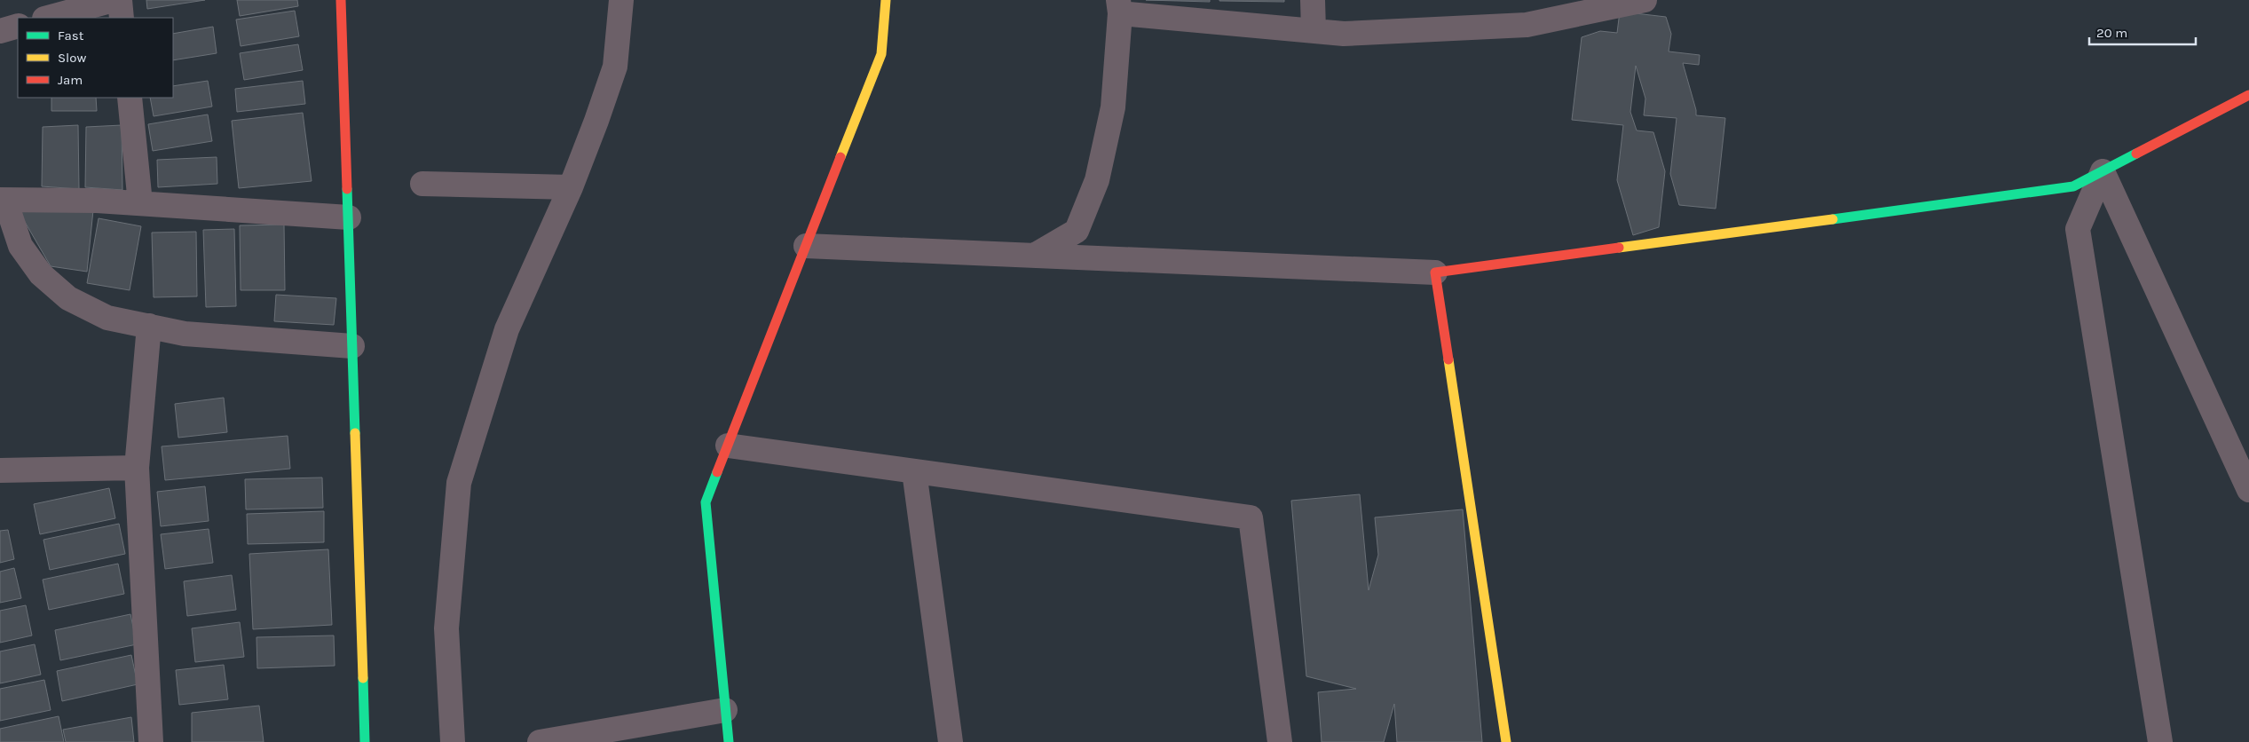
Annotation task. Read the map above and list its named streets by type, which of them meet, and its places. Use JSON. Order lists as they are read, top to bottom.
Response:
{
  "legend": ["Fast", "Slow", "Jam"],
  "scale_bar": "20 m"
}
